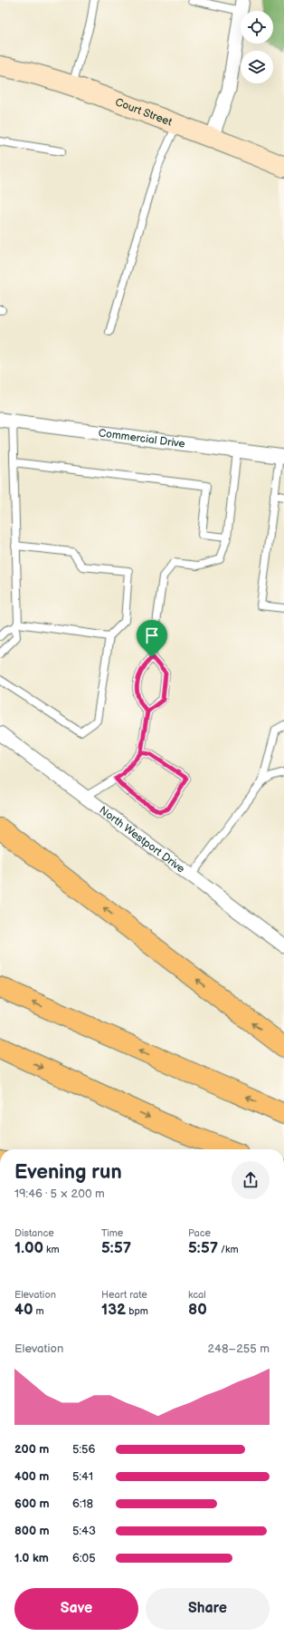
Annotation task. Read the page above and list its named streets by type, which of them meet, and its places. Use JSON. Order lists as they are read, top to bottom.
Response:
{
  "streets": {
    "main road": ["Court Street"],
    "street": ["Commercial Drive", "North Westport Drive"]
  },
  "page": {
    "heading": ["Evening run", "19:46 · 5 × 200 m"],
    "stats": [
      ["Distance", "1.00 km"],
      ["Time", "5:57"],
      ["Pace", "5:57 /km"],
      ["Elevation", "40 m"],
      ["Heart rate", "132 bpm"],
      ["kcal", "80"]
    ],
    "chart": ["Elevation", "248–255 m"],
    "list": [
      {
        "name": "200 m",
        "note": "5:56"
      },
      {
        "name": "400 m",
        "note": "5:41"
      },
      {
        "name": "600 m",
        "note": "6:18"
      },
      {
        "name": "800 m",
        "note": "5:43"
      },
      {
        "name": "1.0 km",
        "note": "6:05"
      }
    ],
    "buttons": ["Save", "Share"]
  }
}
